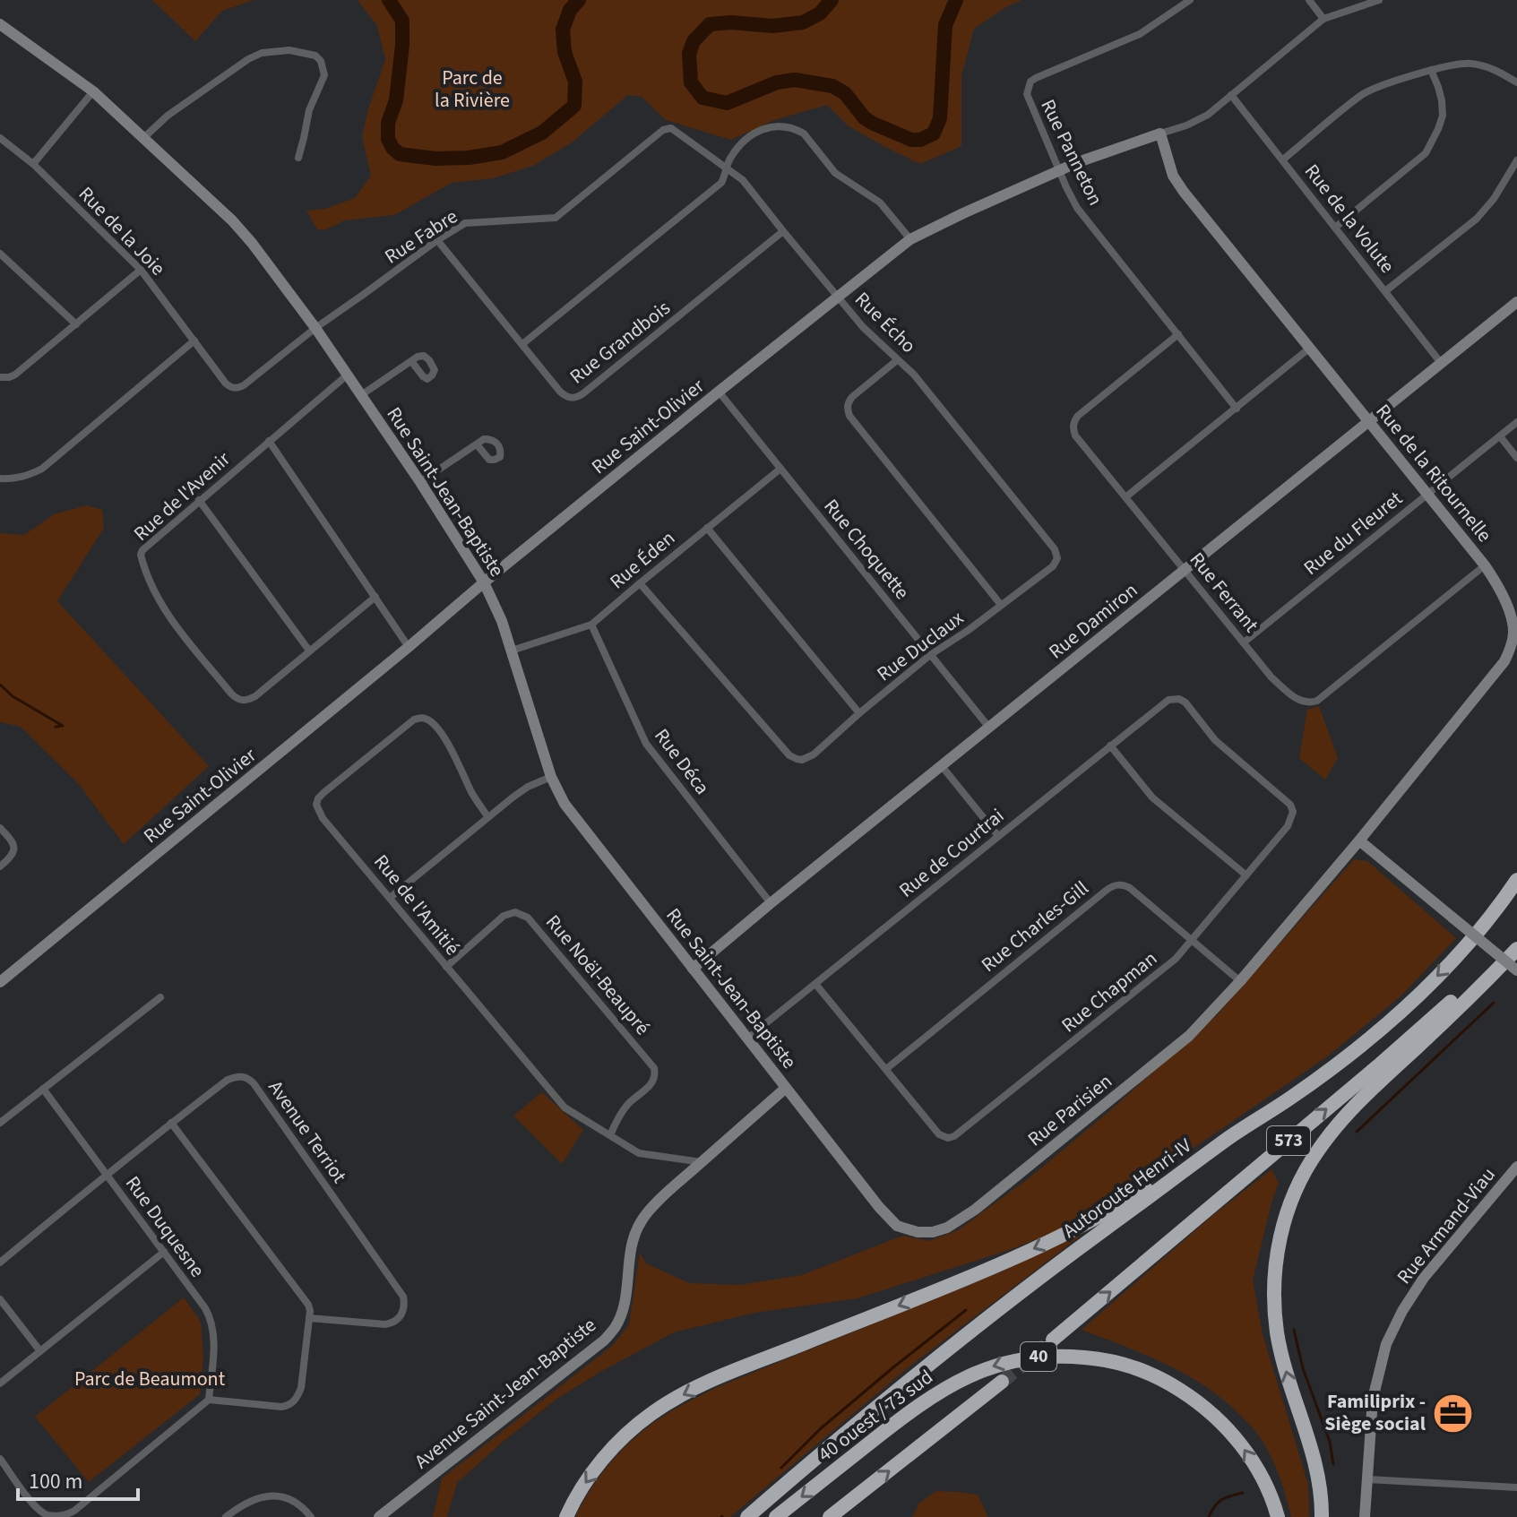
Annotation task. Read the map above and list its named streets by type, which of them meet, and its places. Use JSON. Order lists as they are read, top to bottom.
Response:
{
  "streets": {
    "highway": [
      "573",
      "Autoroute Henri-IV",
      "40",
      "40 ouest / 73 sud"
    ],
    "street": [
      "Rue Panneton",
      "Rue de la Volute",
      "Rue de la Joie",
      "Rue Fabre",
      "Rue Écho",
      "Rue Grandbois",
      "Rue Saint-Olivier",
      "Rue de la Ritournelle",
      "Rue Saint-Jean-Baptiste",
      "Rue de l'Avenir",
      "Rue du Fleuret",
      "Rue Choquette",
      "Rue Éden",
      "Rue Ferrant",
      "Rue Damiron",
      "Rue Duclaux",
      "Rue Déca",
      "Rue de Courtrai",
      "Rue de l'Amitié",
      "Rue Charles-Gill",
      "Rue Noël-Beaupré",
      "Rue Chapman",
      "Rue Parisien",
      "Avenue Terriot",
      "Rue Armand-Viau",
      "Rue Duquesne",
      "Avenue Saint-Jean-Baptiste"
    ]
  },
  "crossings": [
    ["Rue Panneton", "Rue Saint-Olivier"],
    ["Rue Panneton", "Rue Ferrant"],
    ["Rue de la Volute", "Rue Saint-Olivier"],
    ["Rue de la Volute", "Rue Damiron"],
    ["Rue de la Joie", "Rue Fabre"],
    ["Rue Fabre", "Rue Écho"],
    ["Rue Fabre", "Rue Grandbois"],
    ["Rue Fabre", "Rue Saint-Jean-Baptiste"],
    ["Rue Écho", "Rue Grandbois"],
    ["Rue Écho", "Rue Saint-Olivier"],
    ["Rue Écho", "Rue Duclaux"],
    ["Rue Saint-Olivier", "Rue de la Ritournelle"],
    ["Rue Saint-Olivier", "Rue Saint-Jean-Baptiste"],
    ["Rue Saint-Olivier", "Rue Choquette"],
    ["Rue de la Ritournelle", "Rue du Fleuret"],
    ["Rue de la Ritournelle", "Rue Ferrant"],
    ["Rue de la Ritournelle", "Rue Damiron"],
    ["Rue de la Ritournelle", "Rue Parisien"],
    ["Rue Saint-Jean-Baptiste", "Rue de l'Avenir"],
    ["Rue Saint-Jean-Baptiste", "Rue Éden"],
    ["Rue Saint-Jean-Baptiste", "Rue Damiron"],
    ["Rue Saint-Jean-Baptiste", "Rue de Courtrai"],
    ["Rue Saint-Jean-Baptiste", "Rue Parisien"],
    ["Rue Saint-Jean-Baptiste", "Avenue Saint-Jean-Baptiste"],
    ["Rue du Fleuret", "Rue Ferrant"],
    ["Rue Choquette", "Rue Éden"],
    ["Rue Choquette", "Rue Damiron"],
    ["Rue Choquette", "Rue Duclaux"],
    ["Rue Éden", "Rue Duclaux"],
    ["Rue Éden", "Rue Déca"],
    ["Rue Ferrant", "Rue Damiron"],
    ["Rue Damiron", "Rue Déca"],
    ["Rue de Courtrai", "Rue Chapman"],
    ["Rue de l'Amitié", "Rue Noël-Beaupré"],
    ["Rue de l'Amitié", "Avenue Saint-Jean-Baptiste"],
    ["Rue Charles-Gill", "Rue Chapman"],
    ["Rue Charles-Gill", "Rue Parisien"],
    ["Rue Parisien", "Avenue Saint-Jean-Baptiste"],
    ["Avenue Terriot", "Rue Duquesne"]
  ],
  "one_way": ["40 ouest / 73 sud"],
  "parks": ["Parc de la Rivière", "Parc de Beaumont"],
  "places": {
    "office": ["Familiprix - Siège social"]
  },
  "scale_bar": "100 m"
}
